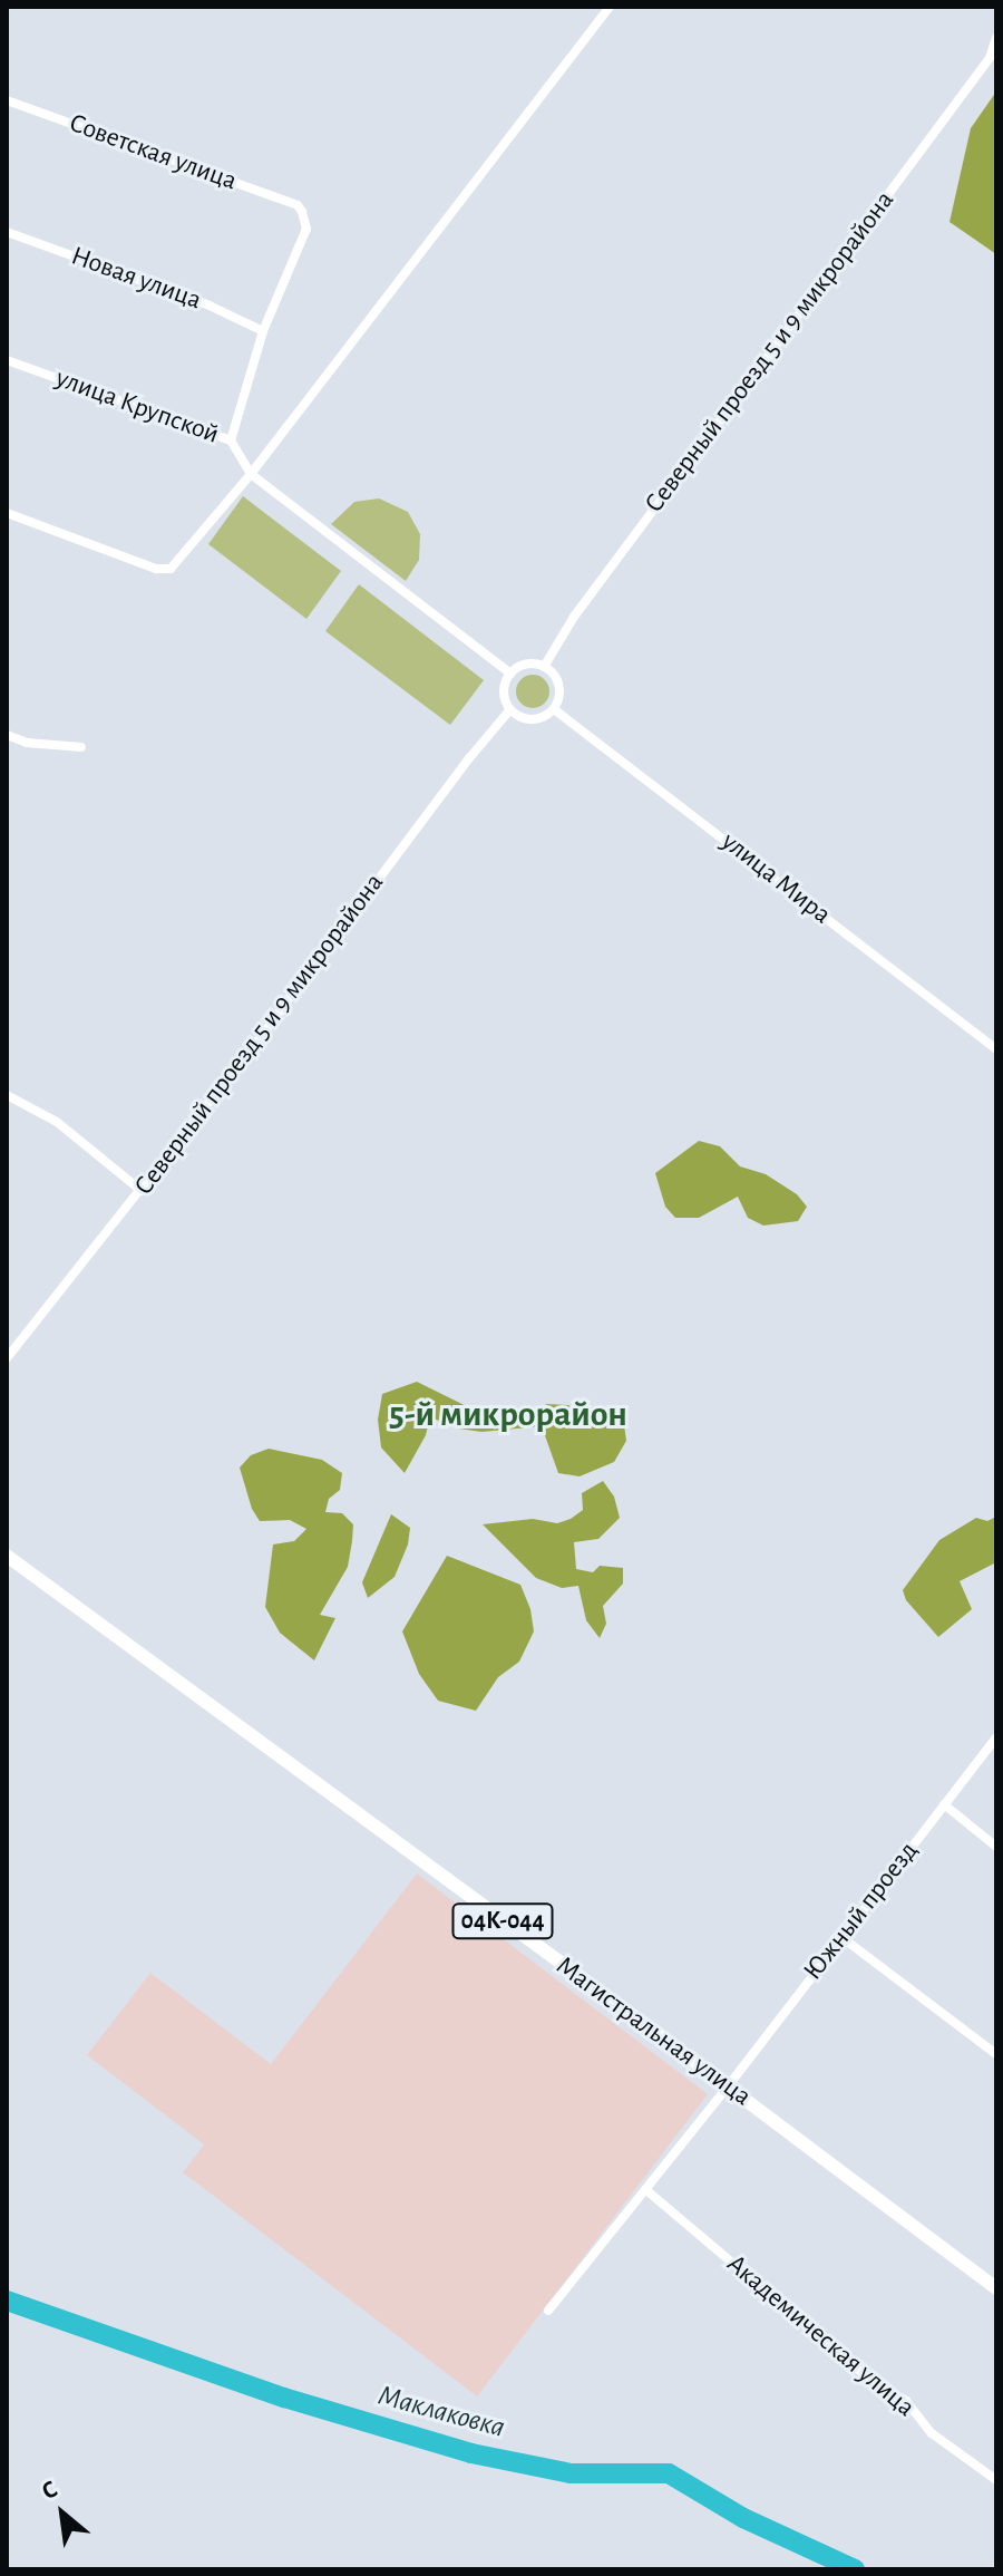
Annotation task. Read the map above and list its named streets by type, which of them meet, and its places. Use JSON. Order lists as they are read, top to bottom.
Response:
{
  "streets": {
    "main road": ["04К-044", "Магистральная улица"],
    "street": [
      "Советская улица",
      "Новая улица",
      "Северный проезд 5 и 9 микрорайона",
      "улица Крупской",
      "улица Мира",
      "Южный проезд",
      "Академическая улица"
    ]
  },
  "crossings": [
    ["Советская улица", "Новая улица"],
    ["Северный проезд 5 и 9 микрорайона", "улица Мира"],
    ["Южный проезд", "Магистральная улица"],
    ["Южный проезд", "Академическая улица"]
  ],
  "districts": ["5-й микрорайон"],
  "water": ["Маклаковка"],
  "north": "top left"
}
